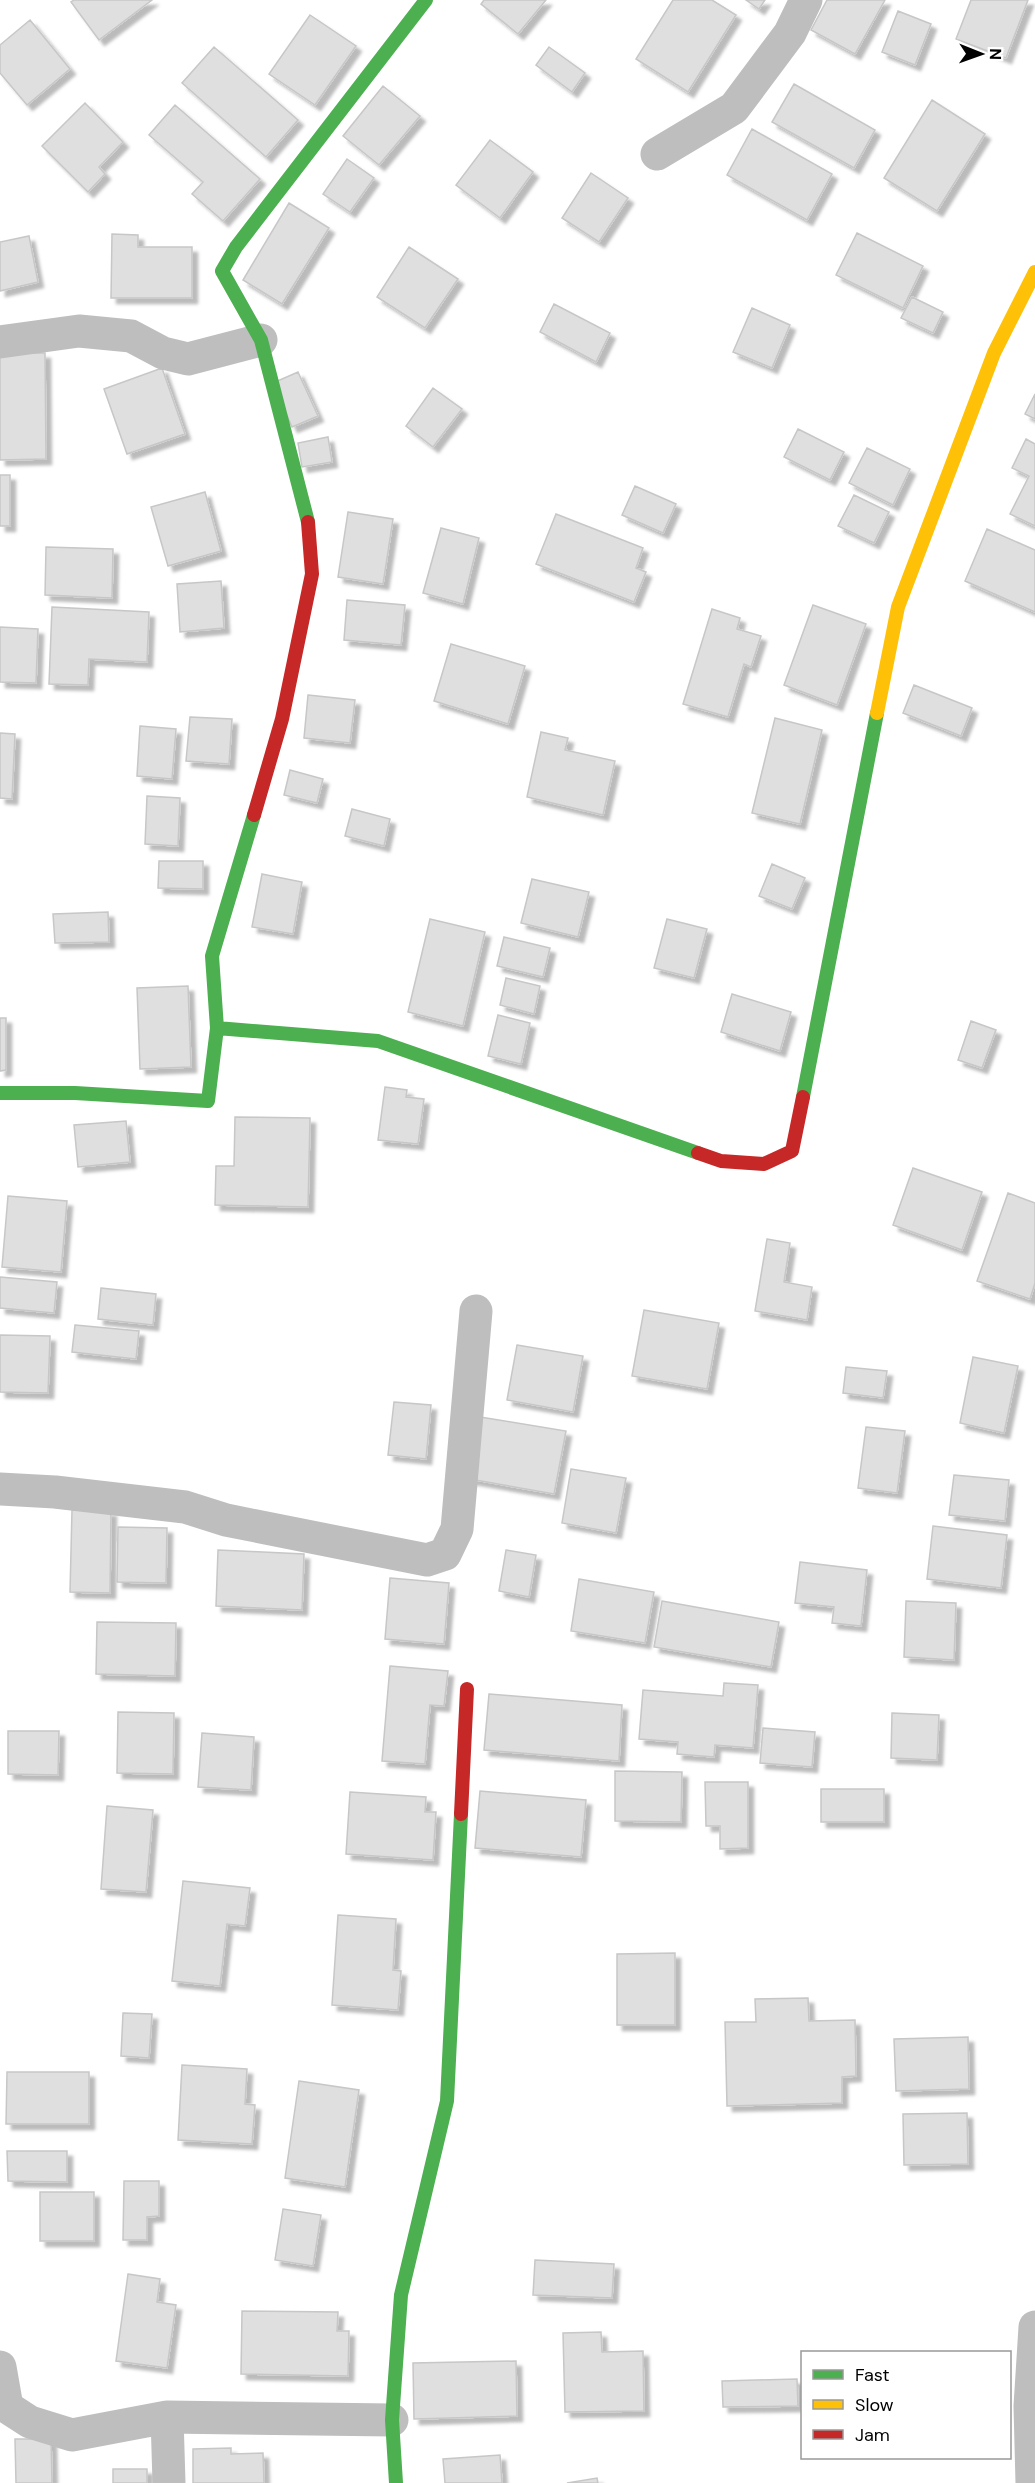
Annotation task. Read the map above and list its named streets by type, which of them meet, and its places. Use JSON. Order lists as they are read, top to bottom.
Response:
{
  "legend": ["Fast", "Slow", "Jam"],
  "north": "right"
}
